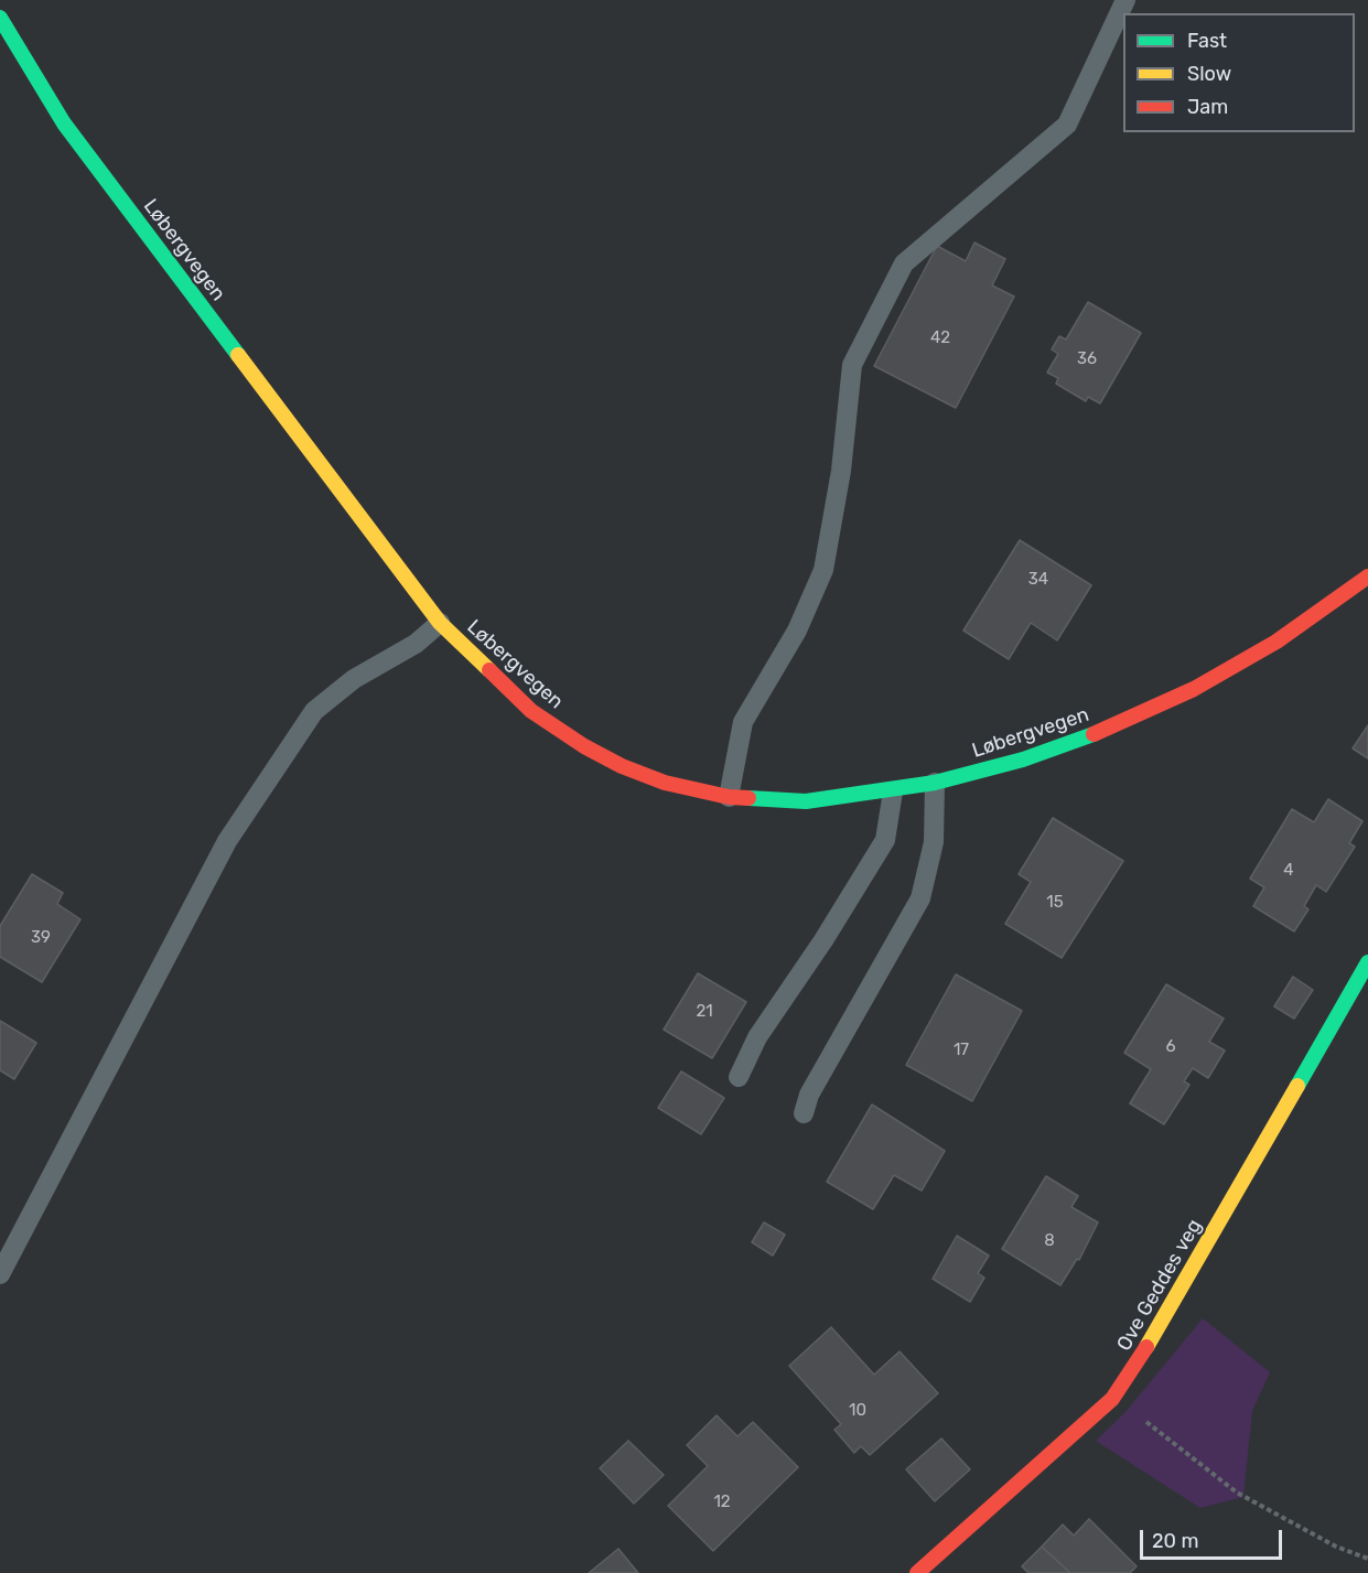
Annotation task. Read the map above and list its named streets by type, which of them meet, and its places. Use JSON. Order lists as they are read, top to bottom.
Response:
{
  "streets": {
    "street": ["Løbergvegen", "Ove Geddes veg"]
  },
  "house_numbers": [
    "42",
    "36",
    "34",
    "4",
    "15",
    "39",
    "21",
    "6",
    "17",
    "8",
    "10",
    "12"
  ],
  "legend": ["Fast", "Slow", "Jam"],
  "scale_bar": "20 m"
}
